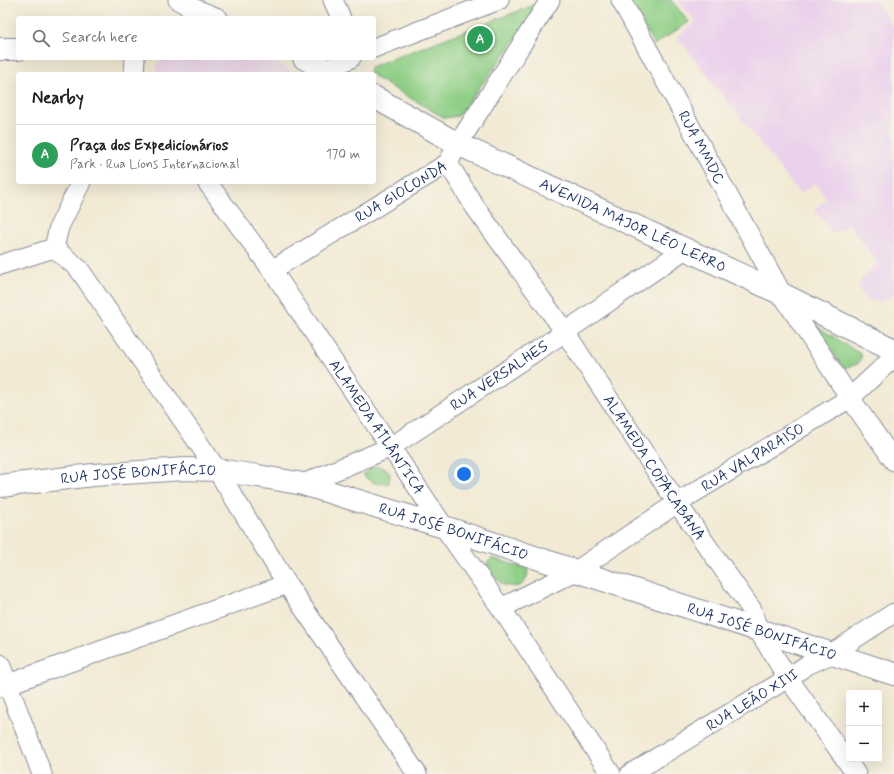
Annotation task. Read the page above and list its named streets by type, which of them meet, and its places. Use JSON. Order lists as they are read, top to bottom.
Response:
{
  "streets": {
    "street": [
      "RUA MMDC",
      "RUA GIOCONDA",
      "AVENIDA MAJOR LÉO LERRO",
      "RUA VERSALHES",
      "ALAMEDA ATLÂNTICA",
      "RUA VALPARAISO",
      "ALAMEDA COPACABANA",
      "RUA JOSÉ BONIFÁCIO",
      "RUA LEÃO XIII"
    ]
  },
  "crossings": [
    ["RUA MMDC", "AVENIDA MAJOR LÉO LERRO"],
    ["RUA MMDC", "RUA VALPARAISO"],
    ["RUA GIOCONDA", "AVENIDA MAJOR LÉO LERRO"],
    ["RUA GIOCONDA", "ALAMEDA ATLÂNTICA"],
    ["RUA GIOCONDA", "ALAMEDA COPACABANA"],
    ["AVENIDA MAJOR LÉO LERRO", "RUA VERSALHES"],
    ["RUA VERSALHES", "ALAMEDA ATLÂNTICA"],
    ["RUA VERSALHES", "ALAMEDA COPACABANA"],
    ["RUA VERSALHES", "RUA JOSÉ BONIFÁCIO"],
    ["ALAMEDA ATLÂNTICA", "RUA VALPARAISO"],
    ["ALAMEDA ATLÂNTICA", "RUA JOSÉ BONIFÁCIO"],
    ["RUA VALPARAISO", "ALAMEDA COPACABANA"],
    ["RUA VALPARAISO", "RUA JOSÉ BONIFÁCIO"],
    ["ALAMEDA COPACABANA", "RUA JOSÉ BONIFÁCIO"],
    ["ALAMEDA COPACABANA", "RUA LEÃO XIII"],
    ["RUA JOSÉ BONIFÁCIO", "RUA LEÃO XIII"]
  ],
  "page": {
    "search": "Search here",
    "pins": "A",
    "heading": "Nearby",
    "list": [
      {
        "mark": "A",
        "name": "Praça dos Expedicionários",
        "note": "Park · Rua Lions Internacional",
        "value": "170 m"
      }
    ],
    "map_buttons": ["+", "−"]
  }
}
